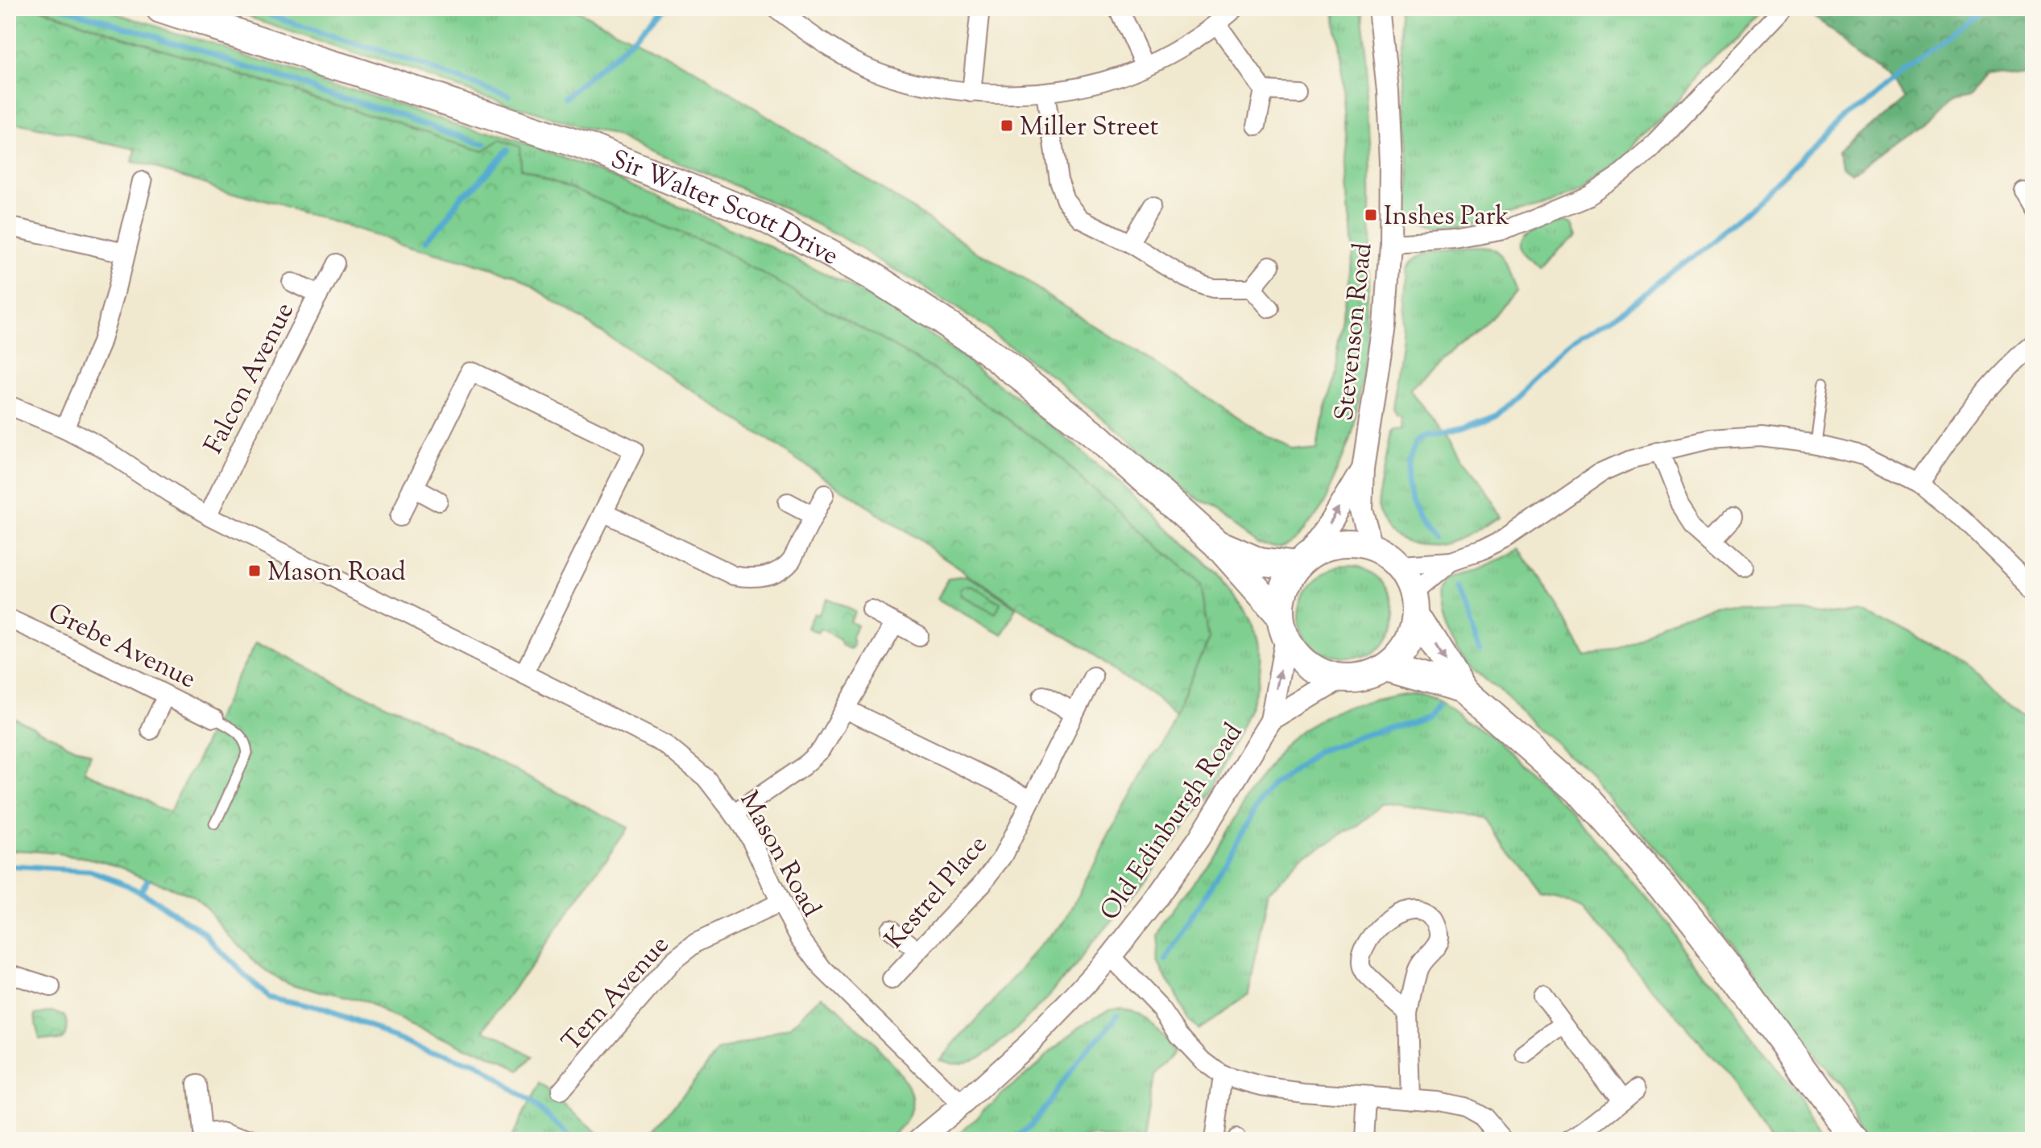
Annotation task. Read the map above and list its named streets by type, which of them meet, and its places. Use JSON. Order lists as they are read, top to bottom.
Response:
{
  "streets": {
    "main road": ["Sir Walter Scott Drive"],
    "street": [
      "Stevenson Road",
      "Falcon Avenue",
      "Grebe Avenue",
      "Old Edinburgh Road",
      "Mason Road",
      "Kestrel Place",
      "Tern Avenue"
    ]
  },
  "crossings": [
    ["Sir Walter Scott Drive", "Stevenson Road"],
    ["Sir Walter Scott Drive", "Old Edinburgh Road"],
    ["Stevenson Road", "Old Edinburgh Road"],
    ["Falcon Avenue", "Mason Road"],
    ["Old Edinburgh Road", "Mason Road"],
    ["Mason Road", "Tern Avenue"]
  ],
  "places": {
    "transit": ["Miller Street", "Inshes Park", "Mason Road"]
  }
}
